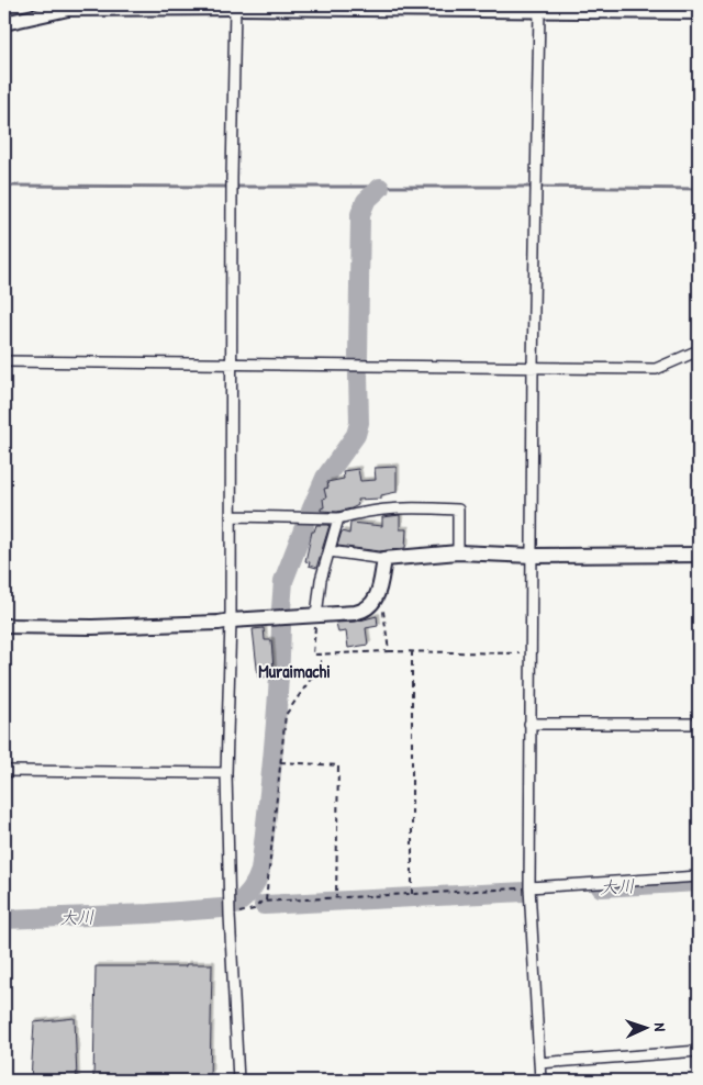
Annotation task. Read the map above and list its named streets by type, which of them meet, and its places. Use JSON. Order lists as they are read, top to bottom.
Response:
{
  "districts": ["Muraimachi"],
  "water": ["大川"],
  "north": "right"
}
